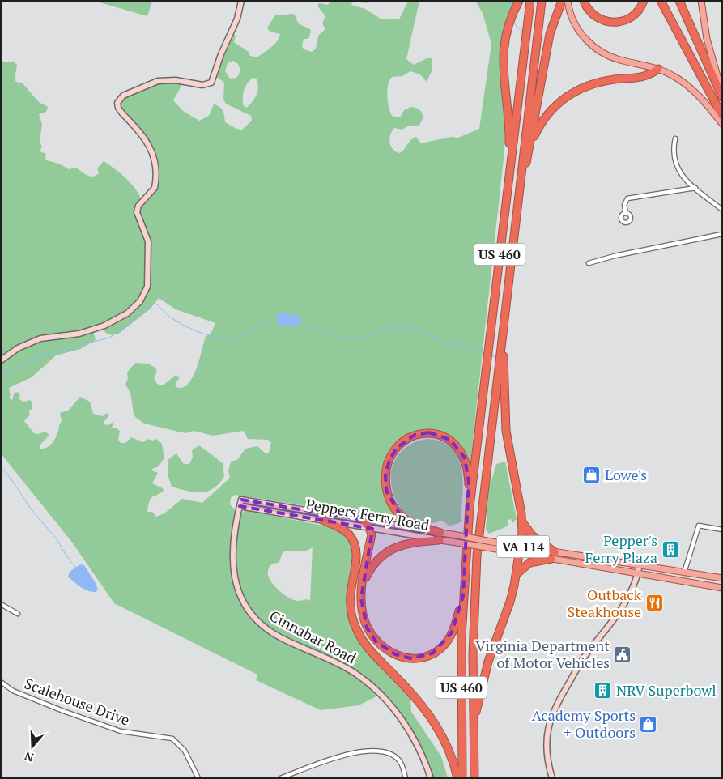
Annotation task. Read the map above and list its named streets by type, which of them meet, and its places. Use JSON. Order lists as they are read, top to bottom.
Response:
{
  "streets": {
    "highway": ["US 460"],
    "main road": ["Peppers Ferry Road", "VA 114"],
    "street": ["Cinnabar Road", "Scalehouse Drive"]
  },
  "crossings": [
    ["Peppers Ferry Road", "VA 114"],
    ["Peppers Ferry Road", "Cinnabar Road"]
  ],
  "places": {
    "shop": ["Lowe's", "Academy Sports + Outdoors"],
    "building": ["Pepper's Ferry Plaza", "NRV Superbowl"],
    "restaurant": ["Outback Steakhouse"],
    "public building": ["Virginia Department of Motor Vehicles"]
  },
  "north": "bottom"
}
